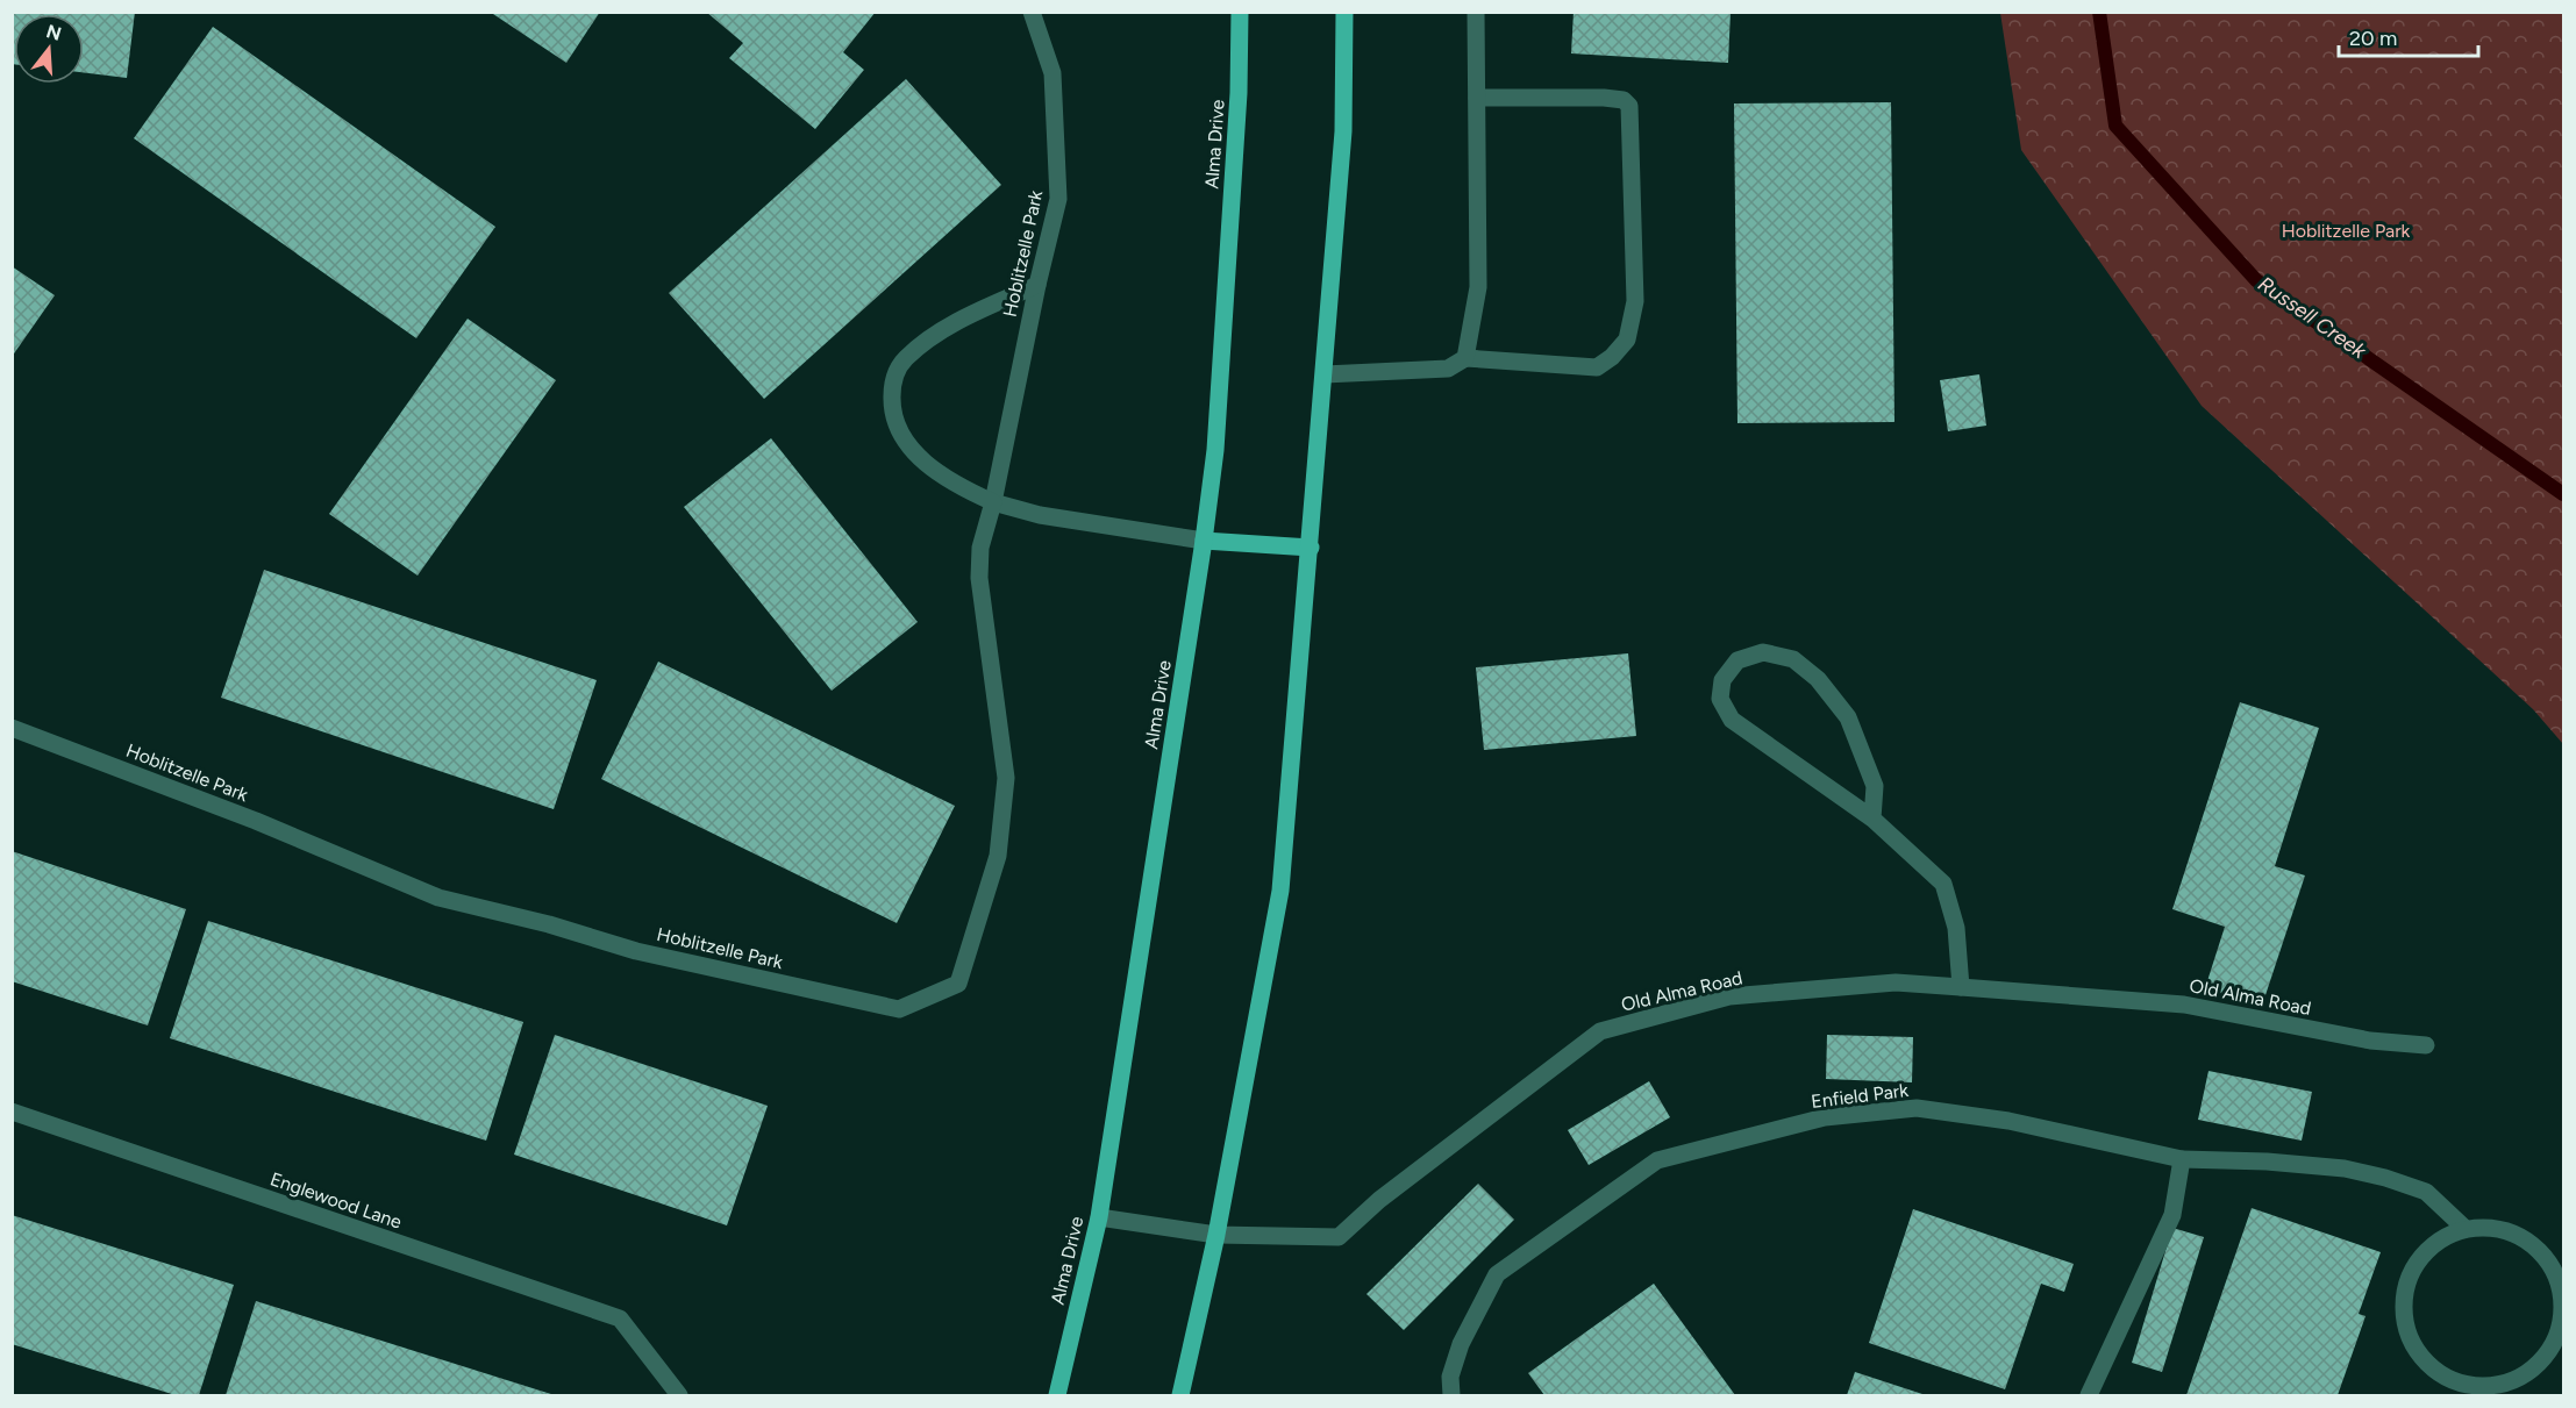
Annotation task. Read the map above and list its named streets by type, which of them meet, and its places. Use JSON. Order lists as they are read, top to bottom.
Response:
{
  "streets": {
    "main road": ["Alma Drive"],
    "street": [
      "Hoblitzelle Park",
      "Old Alma Road",
      "Enfield Park",
      "Englewood Lane"
    ]
  },
  "crossings": [
    ["Alma Drive", "Old Alma Road"]
  ],
  "water": ["Russell Creek"],
  "parks": ["Hoblitzelle Park"],
  "scale_bar": "20 m",
  "north": "top"
}
